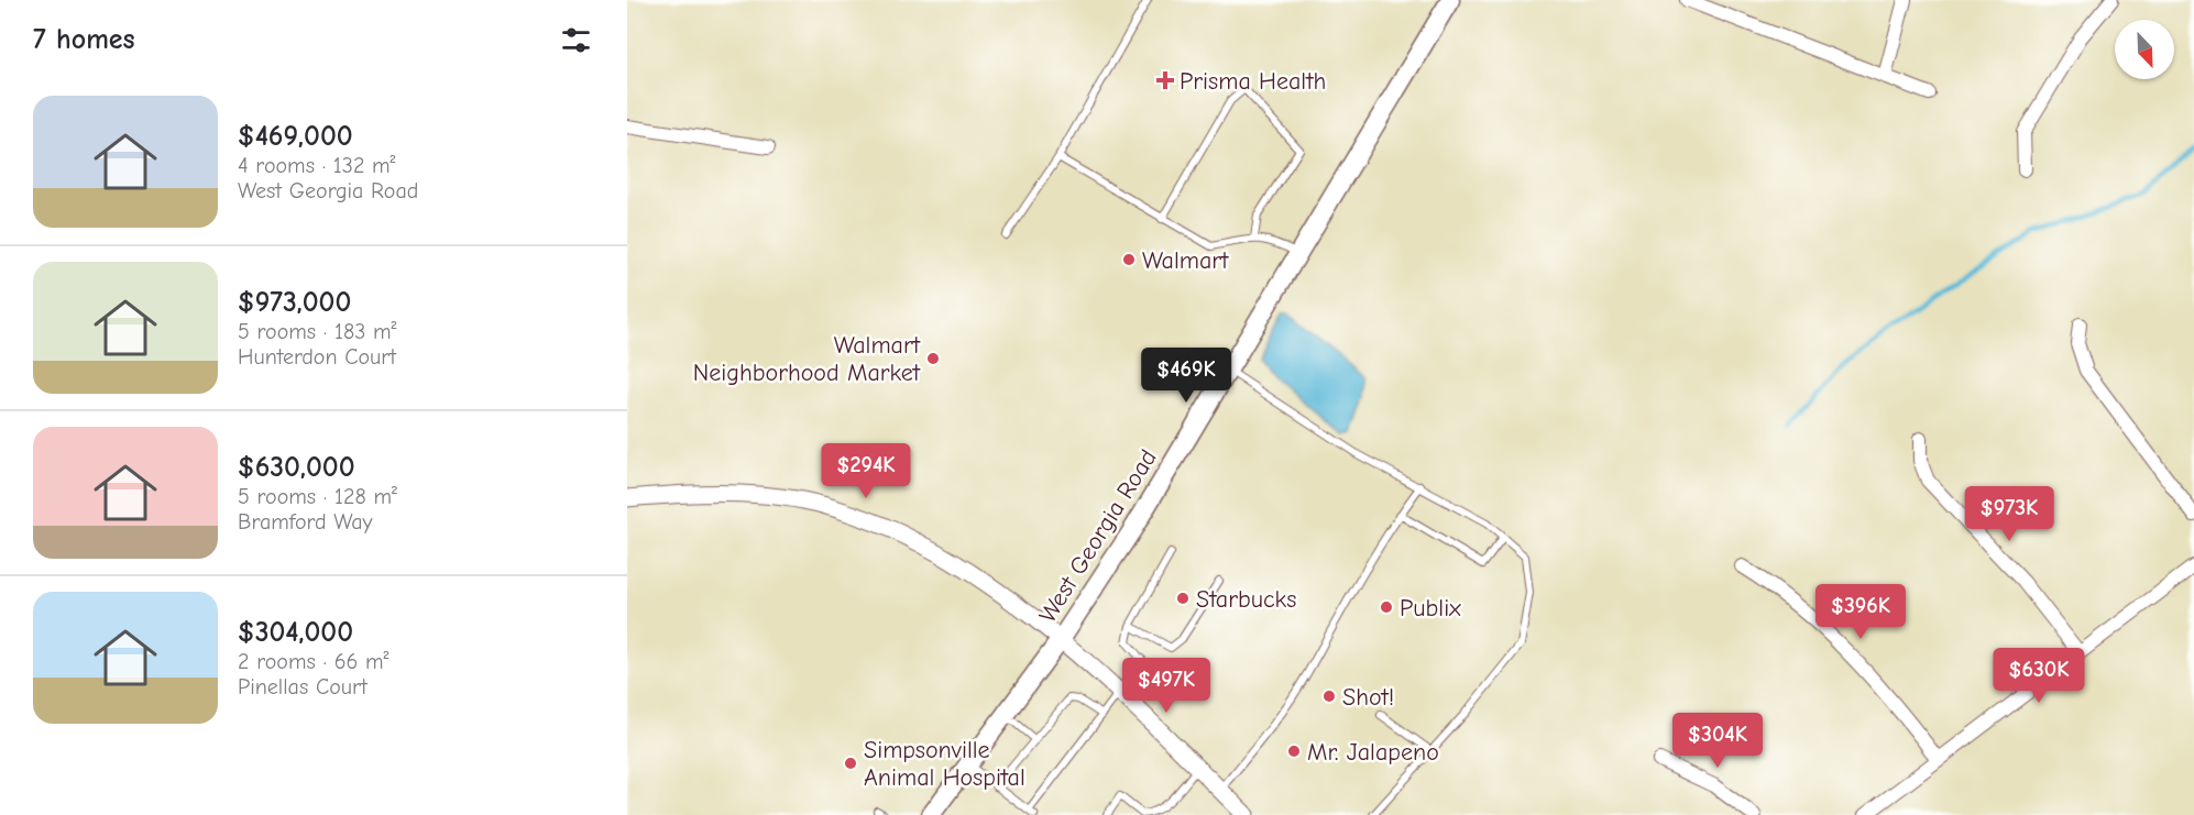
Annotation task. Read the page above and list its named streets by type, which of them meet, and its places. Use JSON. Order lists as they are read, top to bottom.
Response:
{
  "streets": {
    "main road": ["West Georgia Road"]
  },
  "places": {
    "health": ["Prisma Health"],
    "other": [
      "Walmart",
      "Walmart Neighborhood Market",
      "Starbucks",
      "Publix",
      "Shot!",
      "Mr. Jalapeno",
      "Simpsonville Animal Hospital"
    ]
  },
  "north": "bottom right",
  "page": {
    "heading": "7 homes",
    "list": [
      {
        "name": "$469,000",
        "note": "4 rooms · 132 m² · West Georgia Road"
      },
      {
        "name": "$973,000",
        "note": "5 rooms · 183 m² · Hunterdon Court"
      },
      {
        "name": "$630,000",
        "note": "5 rooms · 128 m² · Bramford Way"
      },
      {
        "name": "$304,000",
        "note": "2 rooms · 66 m² · Pinellas Court"
      }
    ],
    "price": [
      "$469K",
      "$294K",
      "$973K",
      "$396K",
      "$630K",
      "$497K",
      "$304K"
    ]
  }
}
